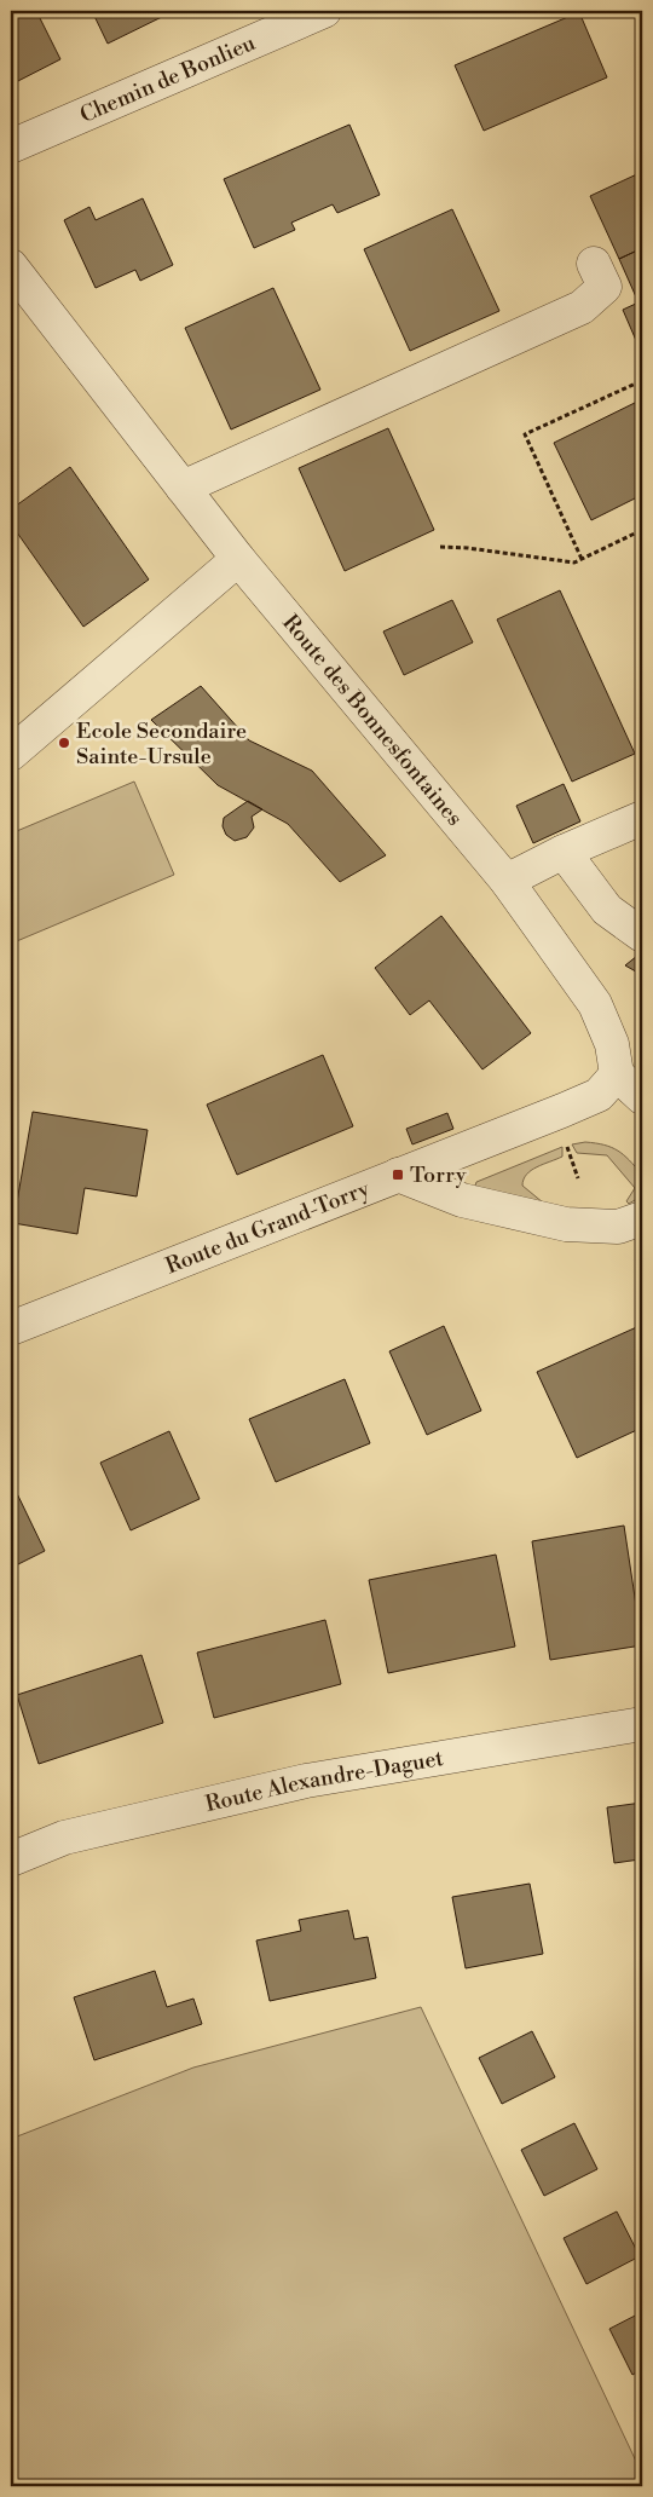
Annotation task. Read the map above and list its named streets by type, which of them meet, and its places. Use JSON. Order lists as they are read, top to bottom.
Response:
{
  "streets": {
    "street": [
      "Chemin de Bonlieu",
      "Route des Bonnesfontaines",
      "Route du Grand-Torry",
      "Route Alexandre-Daguet"
    ]
  },
  "crossings": [
    ["Route des Bonnesfontaines", "Route du Grand-Torry"]
  ],
  "places": {
    "other": ["Ecole Secondaire Sainte-Ursule"],
    "transit": ["Torry"]
  }
}
